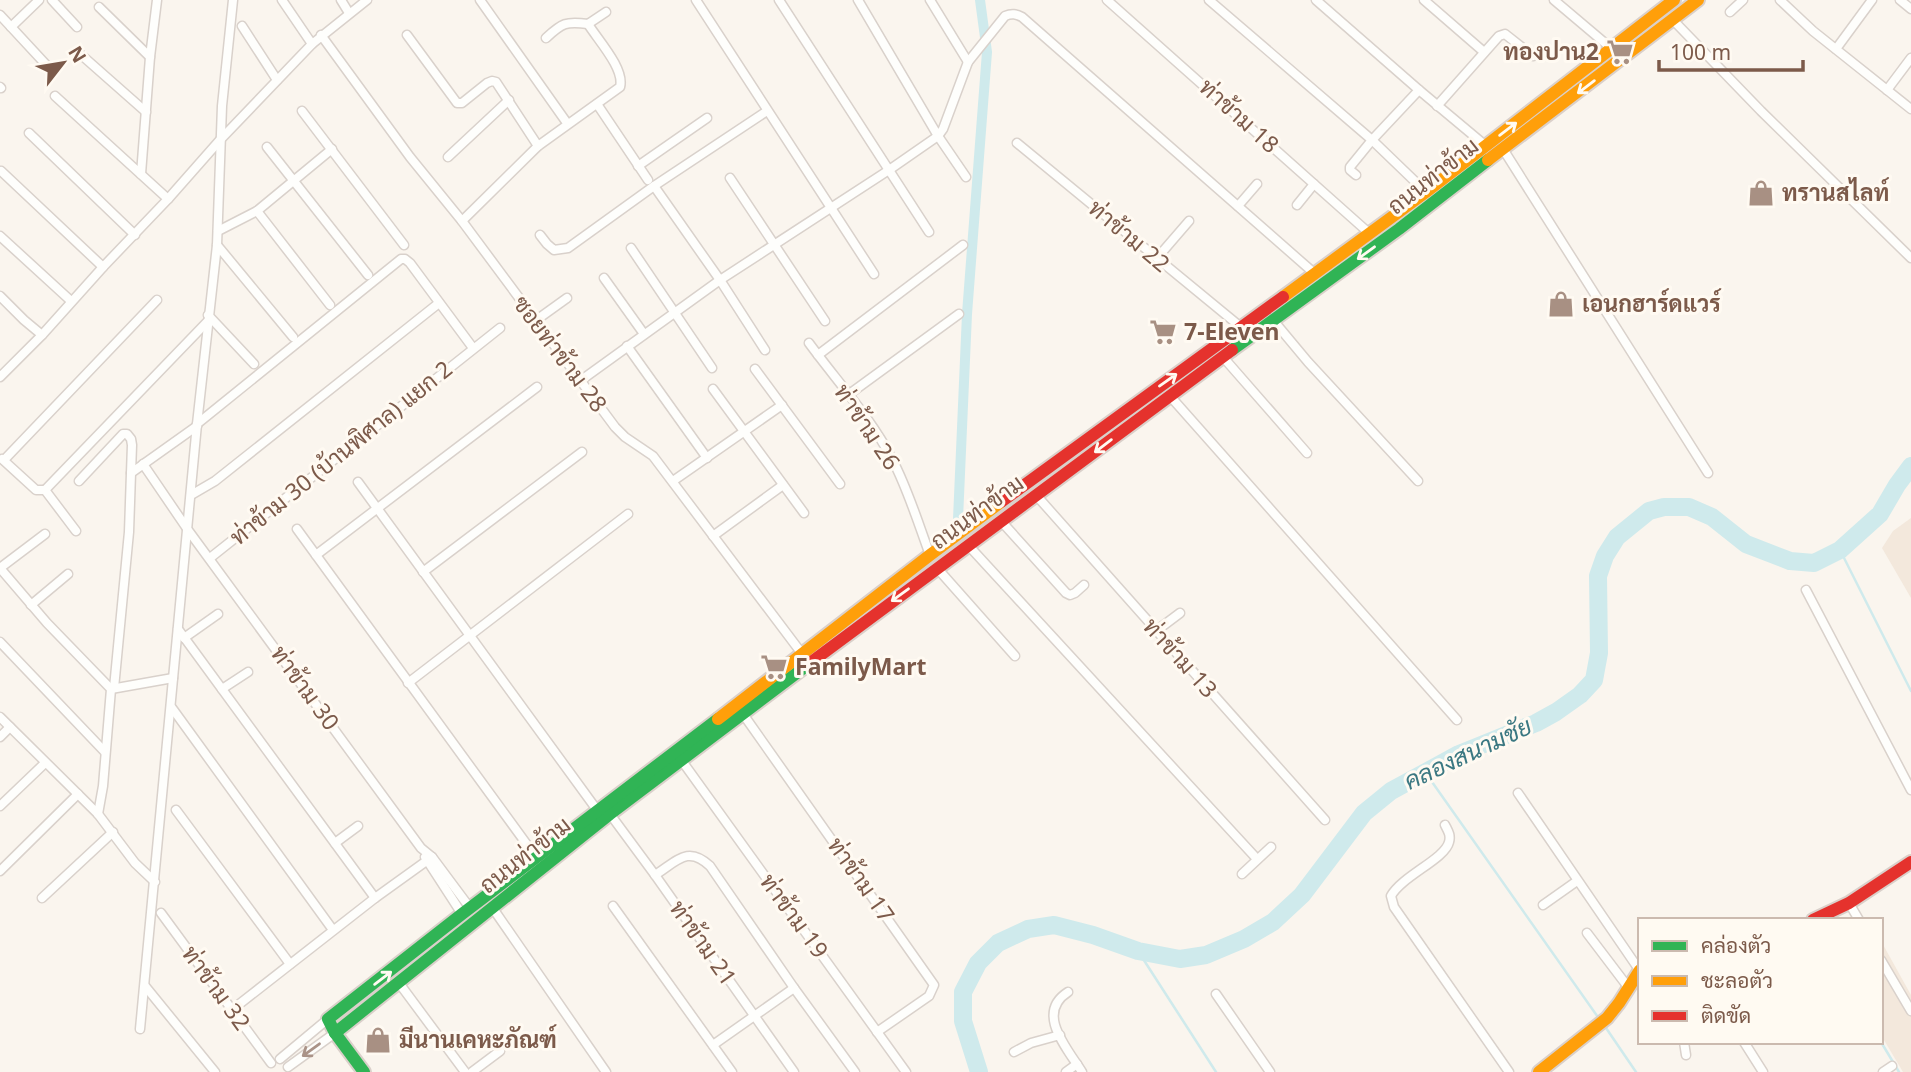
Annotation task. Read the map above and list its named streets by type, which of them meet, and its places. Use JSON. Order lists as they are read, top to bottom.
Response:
{
  "streets": {
    "street": [
      "ท่าข้าม 18",
      "ถนนท่าข้าม",
      "ท่าข้าม 22",
      "ซอยท่าข้าม 28",
      "ท่าข้าม 26",
      "ท่าข้าม 30 (บ้านพิศาล) แยก 2",
      "ท่าข้าม 13",
      "ท่าข้าม 30",
      "ท่าข้าม 17",
      "ท่าข้าม 19",
      "ท่าข้าม 21",
      "ท่าข้าม 32"
    ]
  },
  "crossings": [
    ["ท่าข้าม 18", "ถนนท่าข้าม"],
    ["ถนนท่าข้าม", "ท่าข้าม 22"],
    ["ถนนท่าข้าม", "ซอยท่าข้าม 28"],
    ["ถนนท่าข้าม", "ท่าข้าม 26"],
    ["ถนนท่าข้าม", "ท่าข้าม 13"],
    ["ถนนท่าข้าม", "ท่าข้าม 30"],
    ["ถนนท่าข้าม", "ท่าข้าม 17"],
    ["ถนนท่าข้าม", "ท่าข้าม 19"],
    ["ถนนท่าข้าม", "ท่าข้าม 21"],
    ["ถนนท่าข้าม", "ท่าข้าม 32"],
    ["ท่าข้าม 30 (บ้านพิศาล) แยก 2", "ท่าข้าม 30"],
    ["ท่าข้าม 17", "ท่าข้าม 19"]
  ],
  "water": ["คลองสนามชัย"],
  "places": {
    "supermarket": ["ทองปาน2", "7-Eleven", "FamilyMart"],
    "shop": ["ทรานสไลท์", "เอนกฮาร์ดแวร์", "มีนานเคหะภัณฑ์"]
  },
  "legend": ["คล่องตัว", "ชะลอตัว", "ติดขัด"],
  "scale_bar": "100 m",
  "north": "top right"
}
